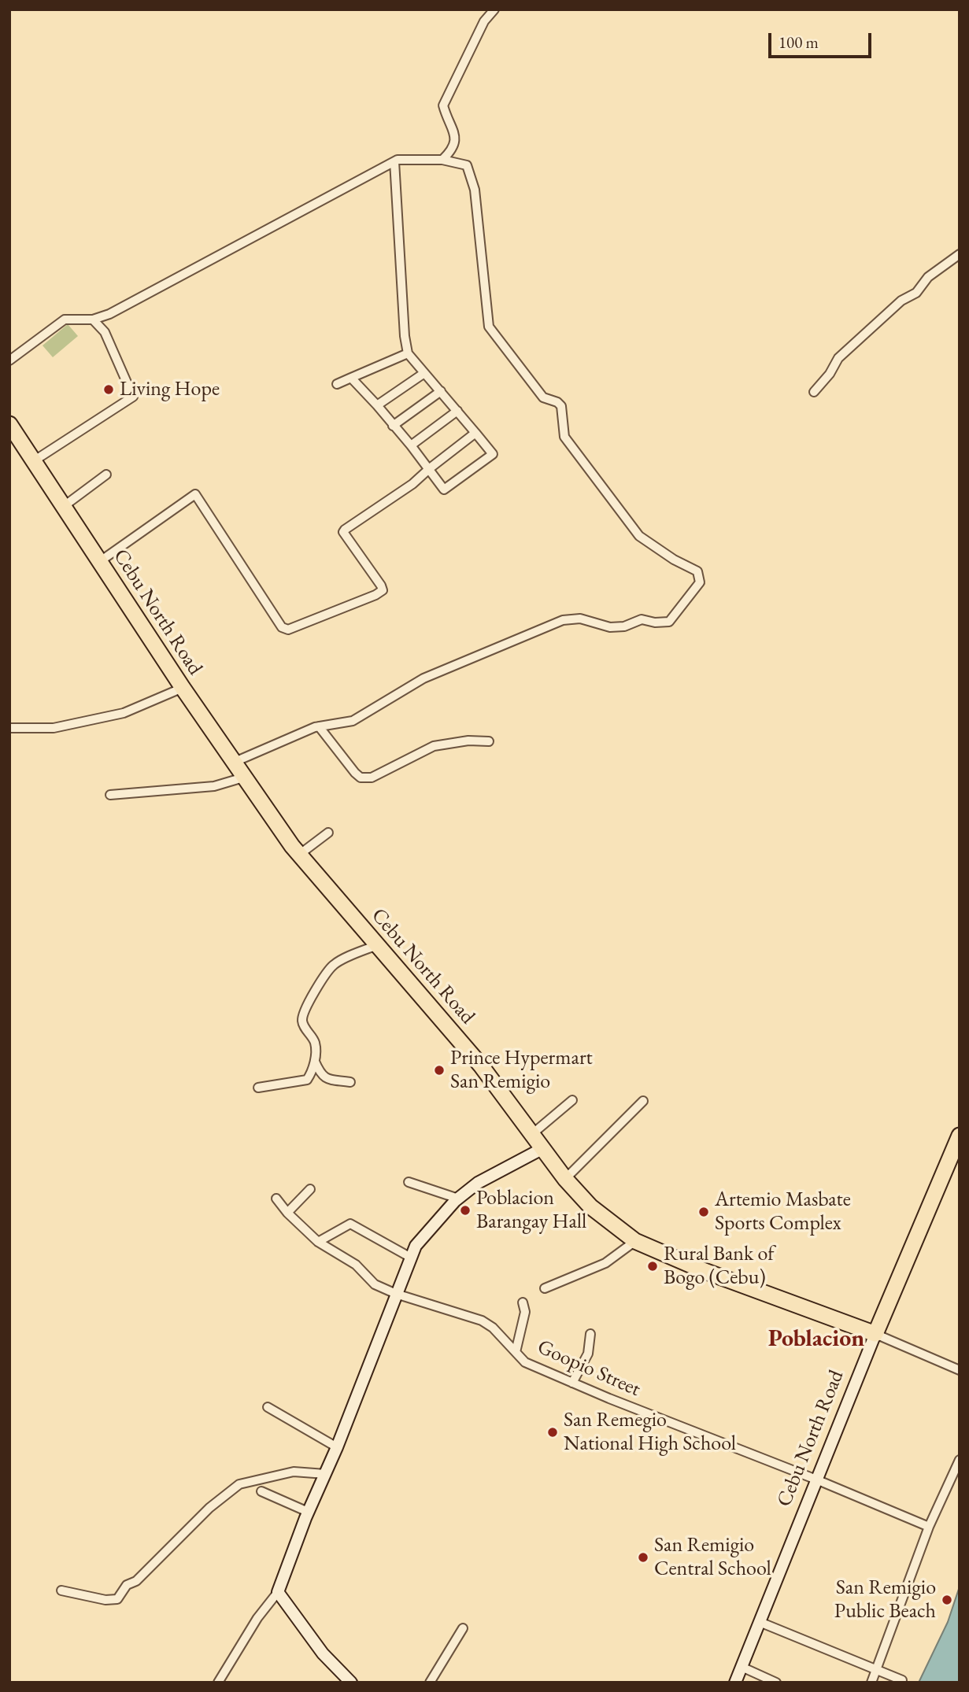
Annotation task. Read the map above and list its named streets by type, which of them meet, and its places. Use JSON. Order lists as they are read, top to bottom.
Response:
{
  "streets": {
    "highway": ["Cebu North Road"],
    "street": ["Goopio Street"]
  },
  "crossings": [
    ["Cebu North Road", "Goopio Street"]
  ],
  "districts": ["Poblacion"],
  "places": [
    "Living Hope",
    "Prince Hypermart San Remigio",
    "Poblacion Barangay Hall",
    "Artemio Masbate Sports Complex",
    "Rural Bank of Bogo (Cebu)",
    "San Remegio National High School",
    "San Remigio Central School",
    "San Remigio Public Beach"
  ],
  "scale_bar": "100 m"
}
